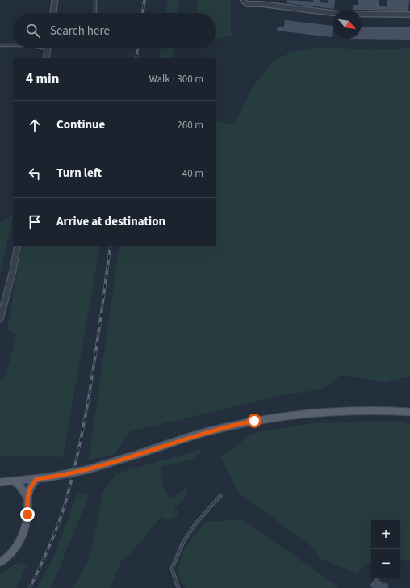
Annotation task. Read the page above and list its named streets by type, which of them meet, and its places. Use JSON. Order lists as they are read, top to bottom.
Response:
{
  "north": "bottom right",
  "page": {
    "search": "Search here",
    "heading": ["4 min", "Walk · 300 m"],
    "list": [
      ["Continue", "260 m"],
      ["Turn left", "40 m"],
      "Arrive at destination"
    ],
    "map_buttons": ["+", "−"]
  }
}
